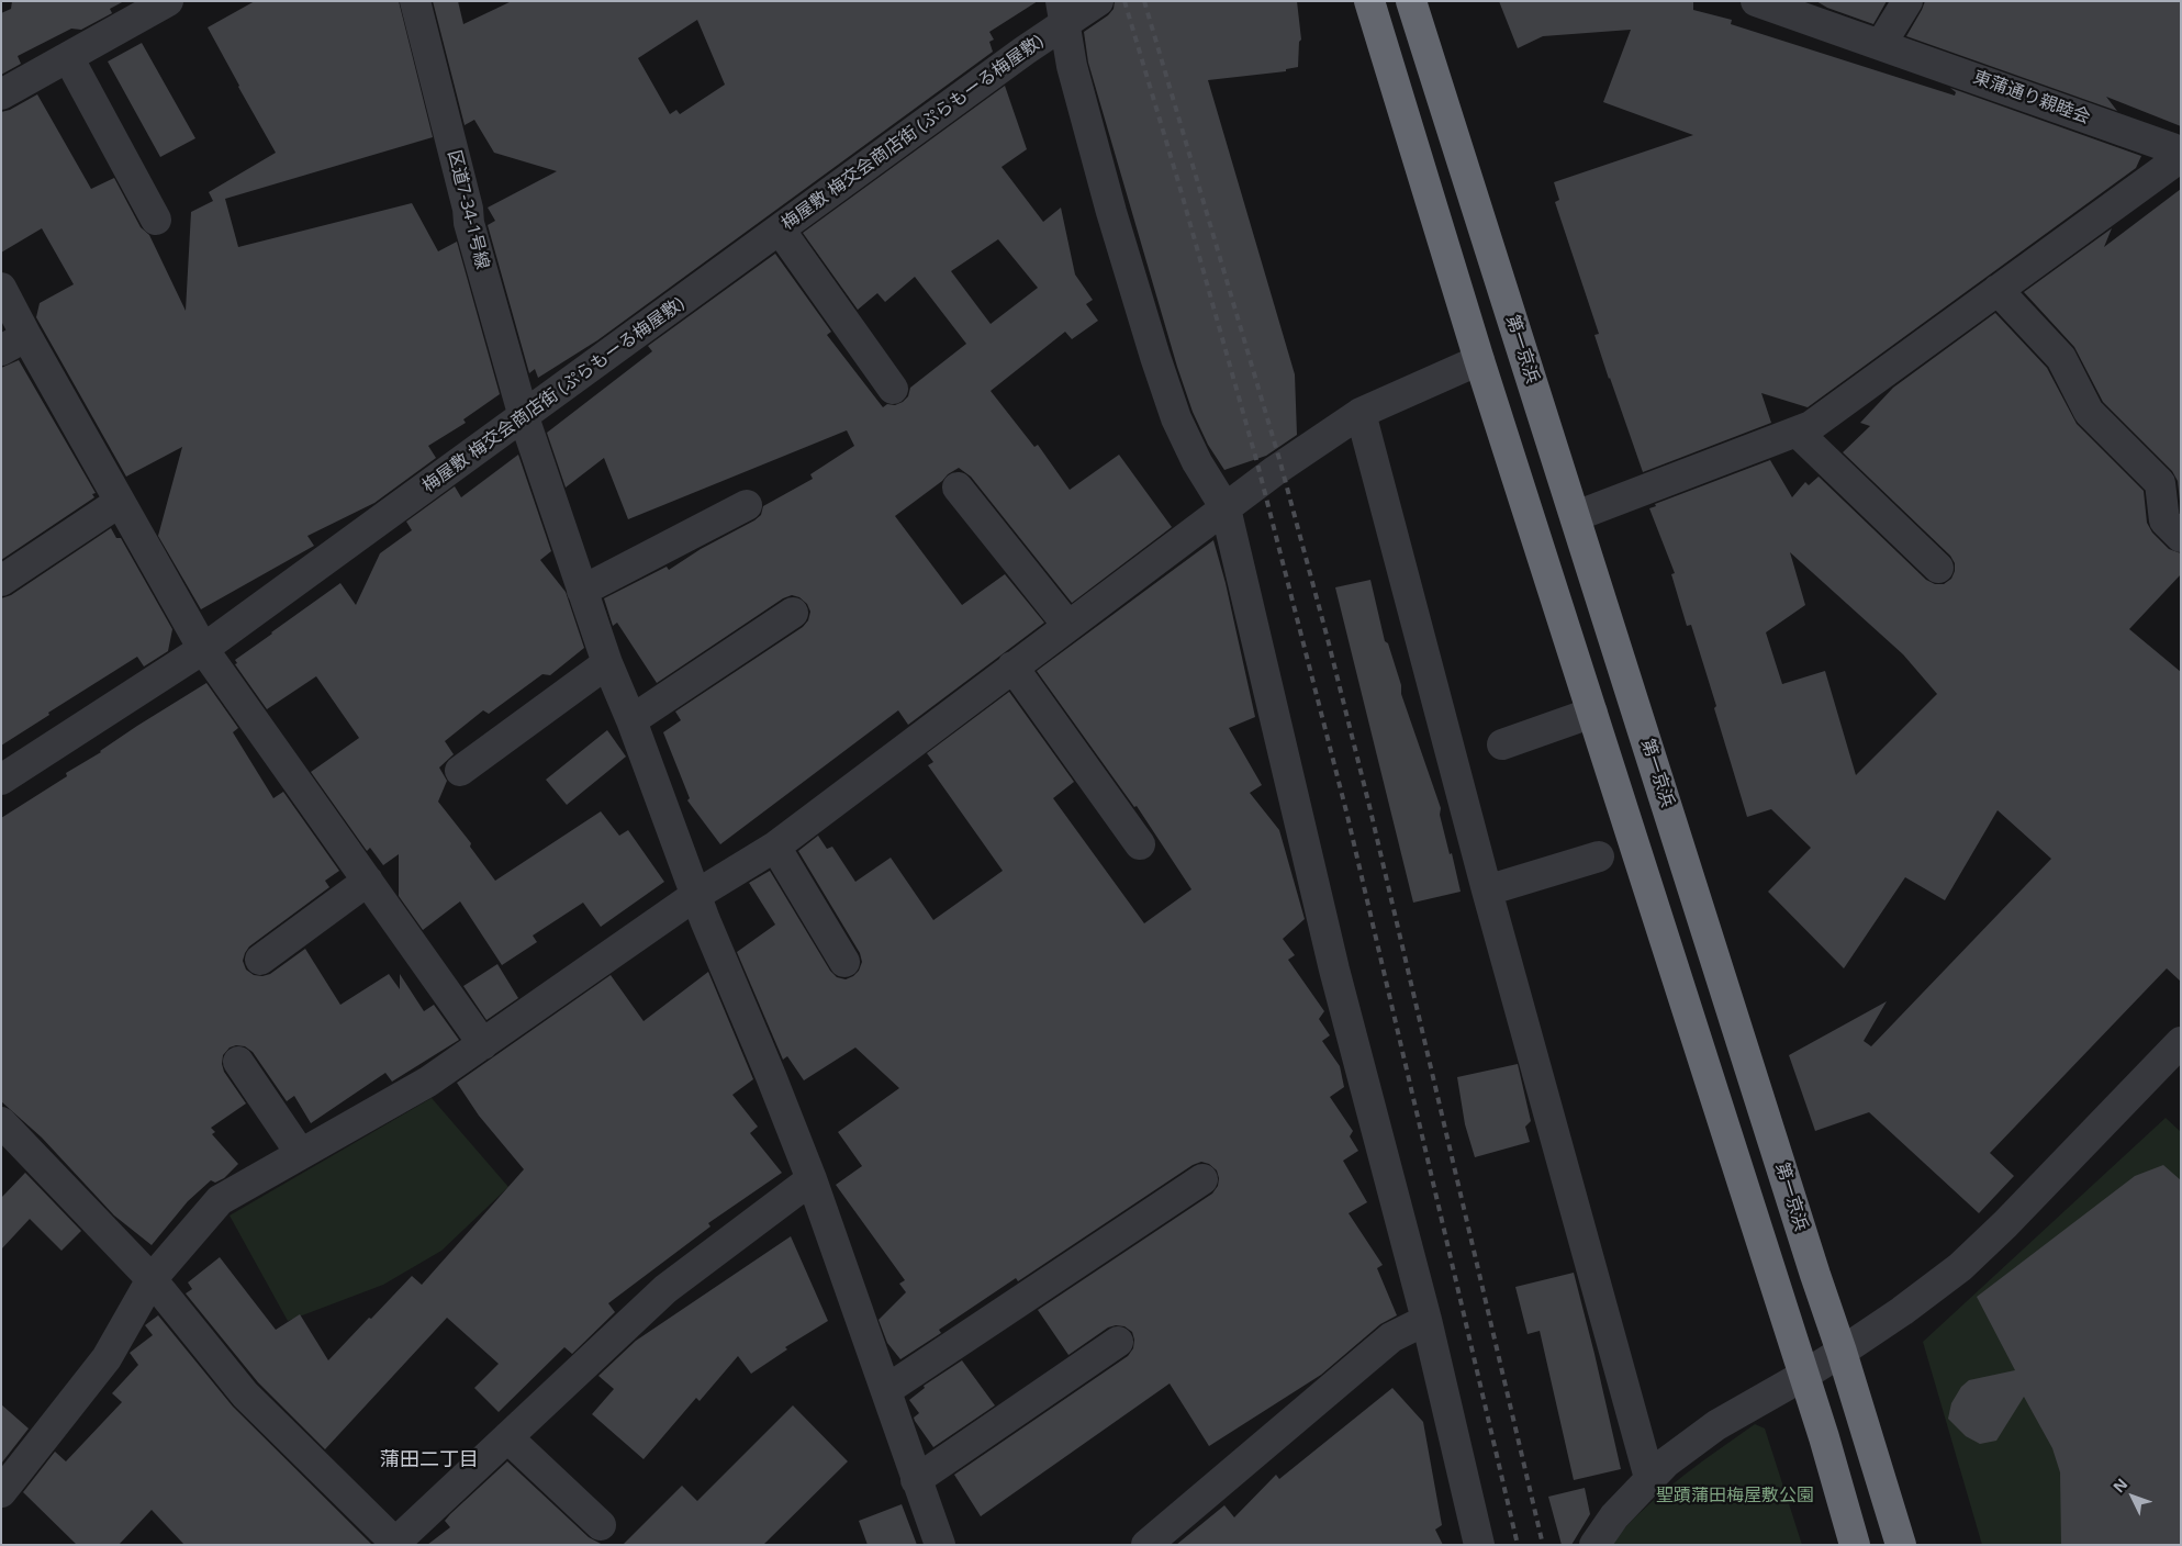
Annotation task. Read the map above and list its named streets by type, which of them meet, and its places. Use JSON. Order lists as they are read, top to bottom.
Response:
{
  "streets": {
    "highway": ["第一京浜"],
    "street": ["東蒲通り親睦会", "梅屋敷 梅交会商店街 (ぷらもーる梅屋敷)", "区道7-34-1号線"]
  },
  "crossings": [
    ["梅屋敷 梅交会商店街 (ぷらもーる梅屋敷)", "区道7-34-1号線"]
  ],
  "districts": ["蒲田二丁目"],
  "parks": ["聖蹟蒲田梅屋敷公園"],
  "north": "top left"
}
